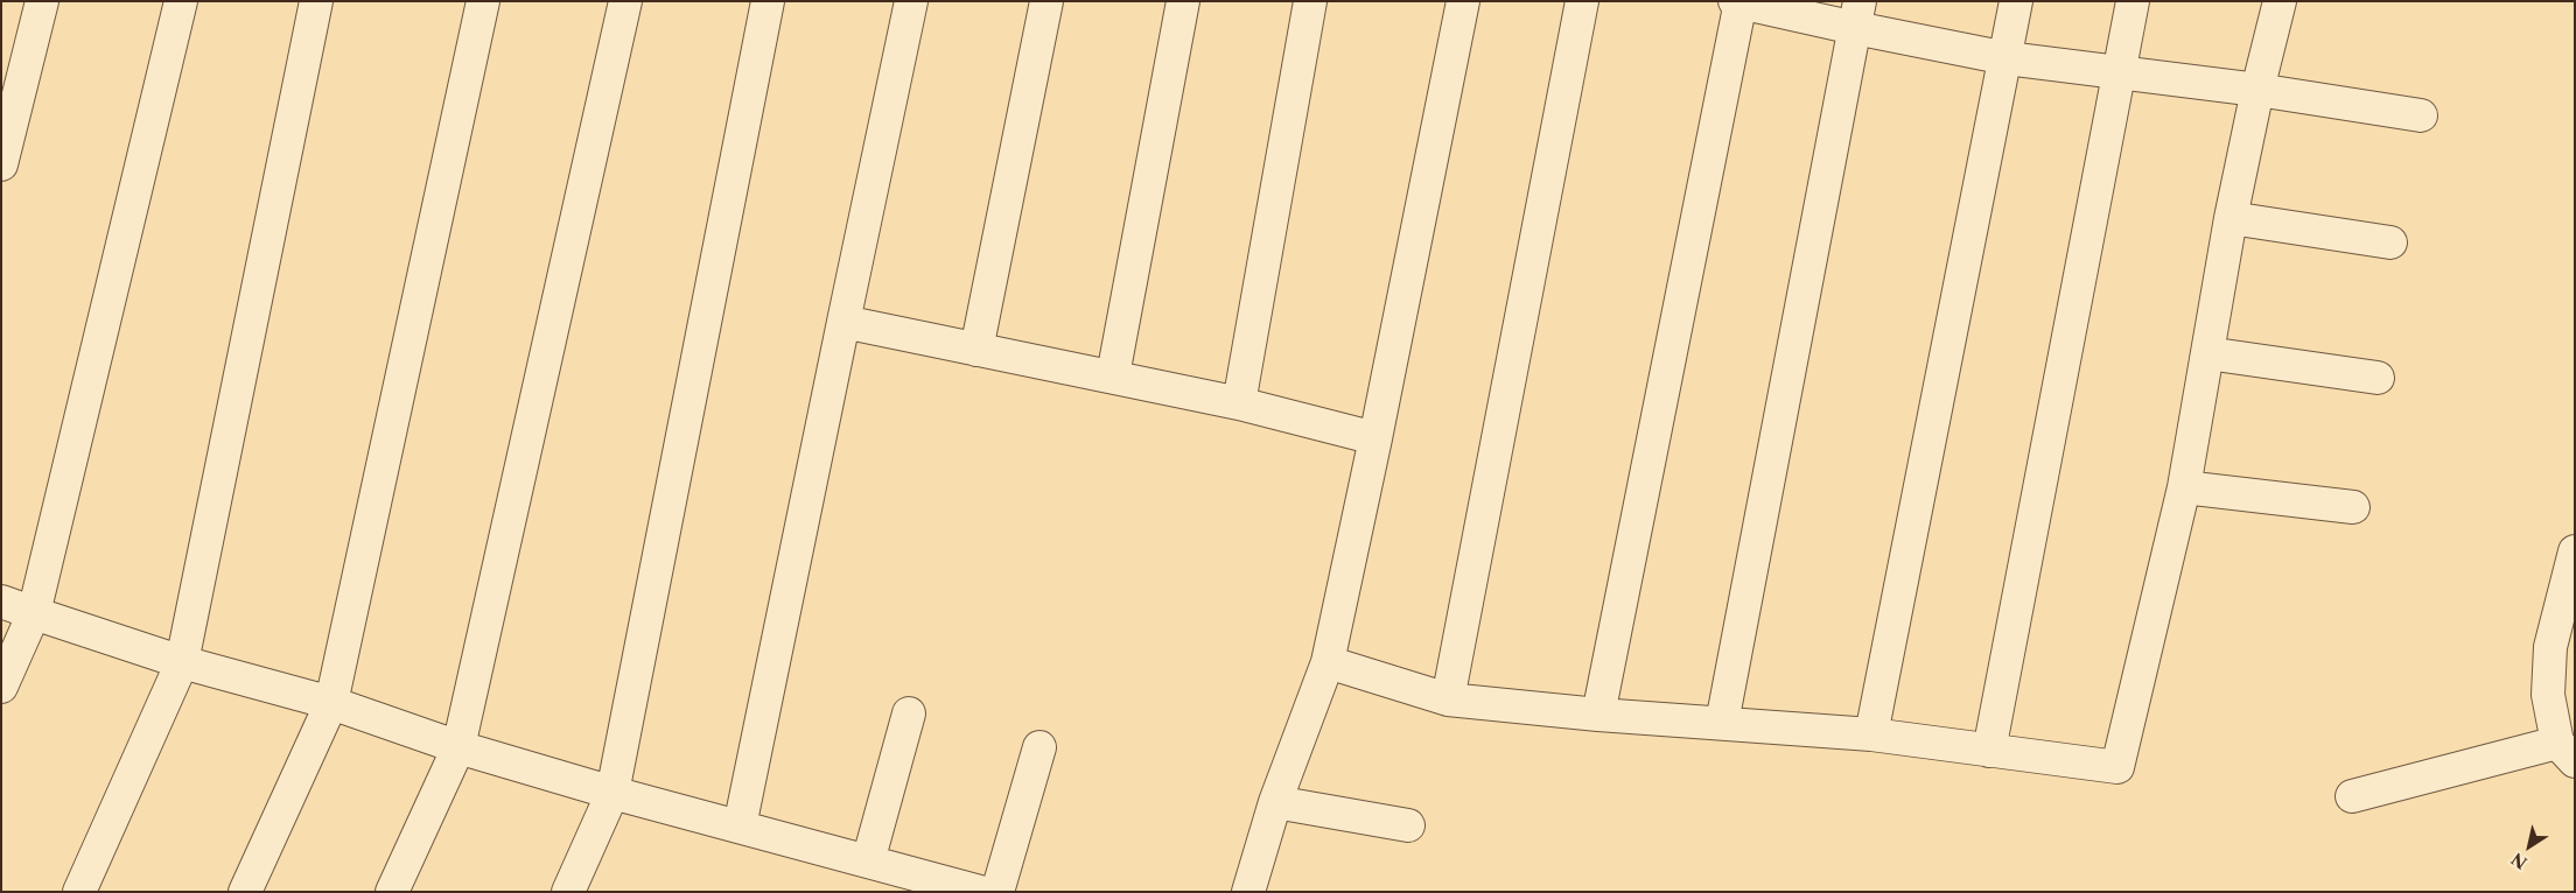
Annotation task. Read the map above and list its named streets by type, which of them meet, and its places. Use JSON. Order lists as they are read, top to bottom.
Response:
{
  "north": "bottom left"
}
